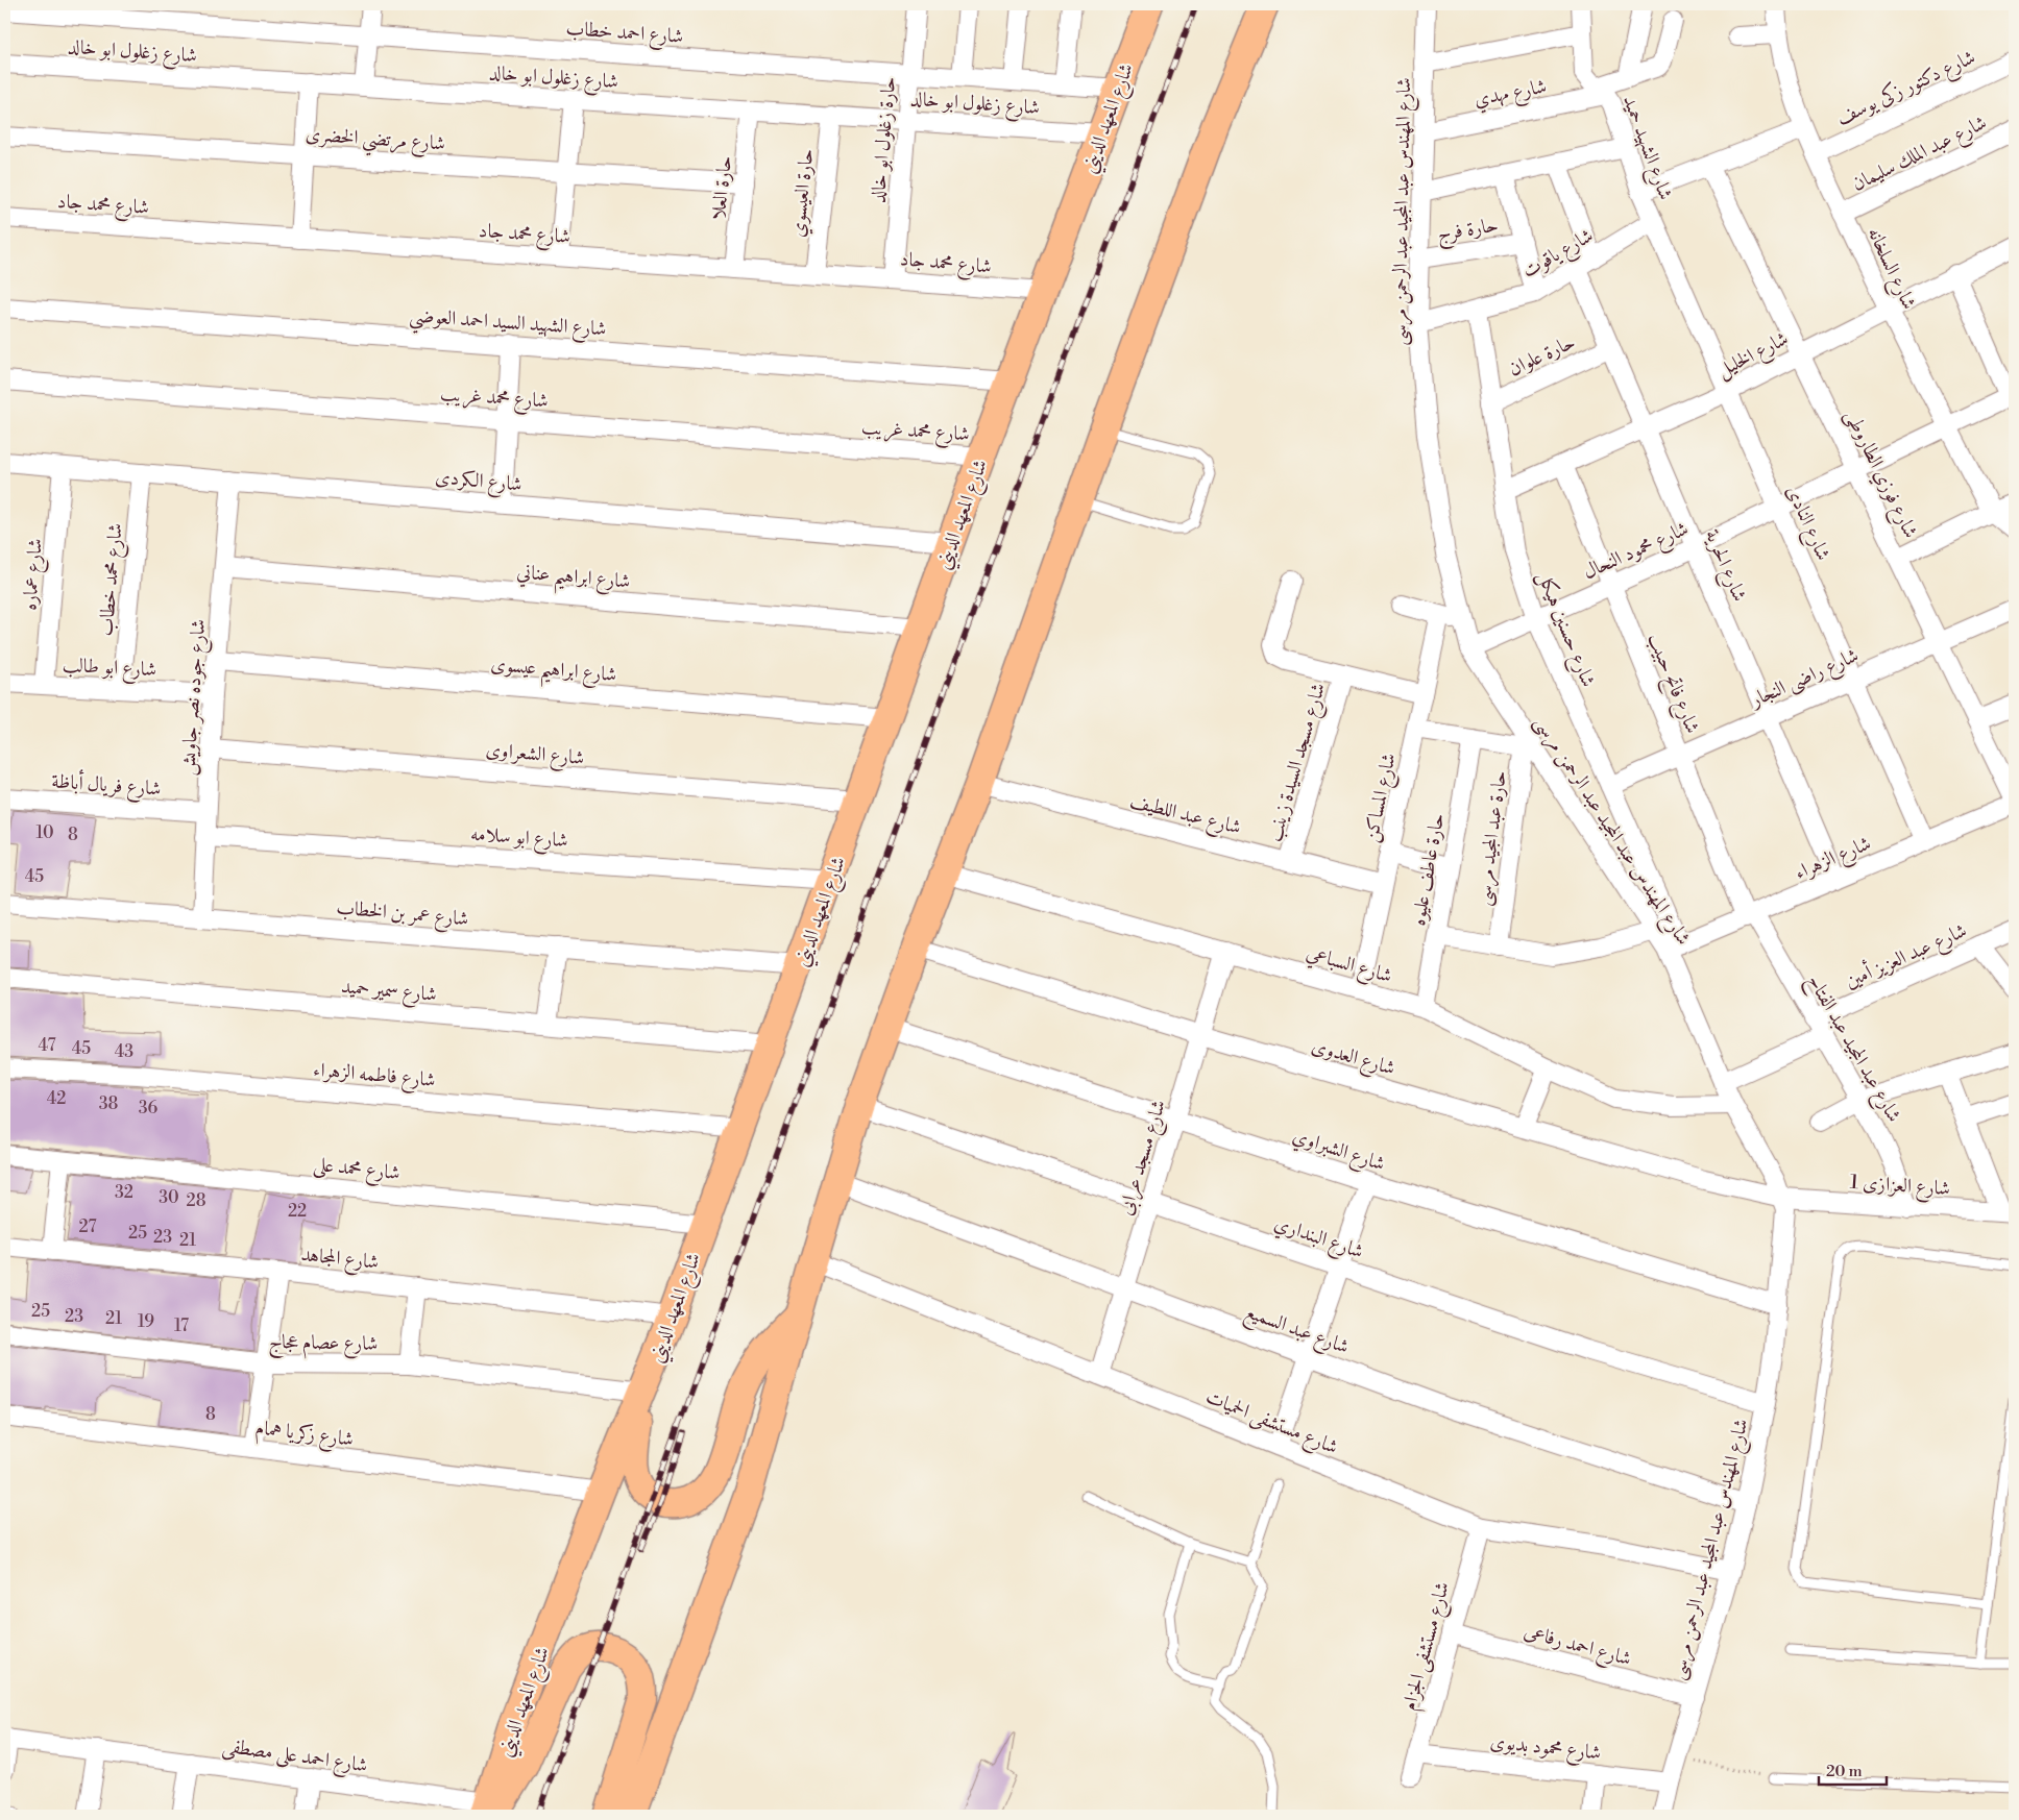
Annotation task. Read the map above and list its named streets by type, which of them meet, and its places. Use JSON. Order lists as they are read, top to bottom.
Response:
{
  "streets": {
    "main road": ["شارع المعهد الديني"],
    "street": [
      "شارع احمد خطاب",
      "شارع زغلول ابو خالد",
      "شارع دكتور زكى يوسف",
      "شارع مهدي",
      "شارع مرتضي الخضرى",
      "حارة زغلول ابو خالد",
      "شارع الشهيد حميد",
      "شارع عبد الملك سليمان",
      "حارة العلا",
      "حارة العيسوي",
      "شارع محمد جاد",
      "شارع المهندس عبد المجيد عبد الرحمن مرسى",
      "حارة فرج",
      "شارع ياقوت",
      "شارع السلخانه",
      "شارع الشهيد السيد احمد العوضي",
      "شارع الخليل",
      "حارة علوان",
      "شارع محمد غريب",
      "شارع فوزي الطاروطى",
      "شارع الكردى",
      "شارع النادى",
      "شارع محمود النحال",
      "شارع الحرية",
      "شارع عماره",
      "شارع ابراهيم عناني",
      "شارع محمد خطاب",
      "شارع حسنين هيكل",
      "شارع ابو طالب",
      "شارع ابراهيم عيسوى",
      "شارع راضى النجار",
      "شارع فاتح حبيب",
      "شارع جوده نصر جاويش",
      "شارع الشعراوى",
      "شارع مسجد السيدة زينب",
      "شارع فريال أباظة",
      "شارع المساكن",
      "شارع عبد اللطيف",
      "شارع ابو سلامه",
      "حارة عبد المجيد مرسى",
      "شارع الزهراء",
      "حارة عاطف عليوه",
      "شارع عمر بن الخطاب",
      "شارع عبد العزيز أمين",
      "شارع السباعي",
      "شارع سمير حميد",
      "شارع عبد المجيد عبد الفتاح",
      "شارع العدوى",
      "شارع فاطمه الزهراء",
      "شارع الشبراوي",
      "شارع مسجد عرابى",
      "شارع محمد على",
      "شارع العزازى 1",
      "شارع البنداري",
      "شارع المجاهد",
      "شارع عبد السميع",
      "شارع عصام عجاج",
      "شارع مستشفى الحميات",
      "شارع زكريا همام",
      "شارع احمد رفاعى",
      "شارع مستشفى الجزام",
      "شارع محمود بديوى",
      "شارع احمد على مصطفى"
    ]
  },
  "crossings": [
    ["شارع احمد خطاب", "شارع المعهد الديني"],
    ["شارع احمد خطاب", "حارة زغلول ابو خالد"],
    ["شارع زغلول ابو خالد", "شارع المعهد الديني"],
    ["شارع زغلول ابو خالد", "حارة زغلول ابو خالد"],
    ["شارع زغلول ابو خالد", "حارة العلا"],
    ["شارع زغلول ابو خالد", "حارة العيسوي"],
    ["شارع دكتور زكى يوسف", "شارع السلخانه"],
    ["شارع مهدي", "شارع الشهيد حميد"],
    ["شارع مهدي", "شارع المهندس عبد المجيد عبد الرحمن مرسى"],
    ["شارع المعهد الديني", "شارع محمد جاد"],
    ["شارع المعهد الديني", "شارع الشهيد السيد احمد العوضي"],
    ["شارع المعهد الديني", "شارع محمد غريب"],
    ["شارع المعهد الديني", "شارع الكردى"],
    ["شارع المعهد الديني", "شارع ابراهيم عناني"],
    ["شارع المعهد الديني", "شارع ابراهيم عيسوى"],
    ["شارع المعهد الديني", "شارع الشعراوى"],
    ["شارع المعهد الديني", "شارع ابو سلامه"],
    ["شارع المعهد الديني", "شارع عمر بن الخطاب"],
    ["شارع المعهد الديني", "شارع سمير حميد"],
    ["شارع المعهد الديني", "شارع فاطمه الزهراء"],
    ["شارع المعهد الديني", "شارع محمد على"],
    ["شارع المعهد الديني", "شارع المجاهد"],
    ["شارع المعهد الديني", "شارع عصام عجاج"],
    ["شارع المعهد الديني", "شارع زكريا همام"],
    ["شارع المعهد الديني", "شارع احمد على مصطفى"],
    ["شارع مرتضي الخضرى", "حارة العلا"],
    ["حارة زغلول ابو خالد", "شارع محمد جاد"],
    ["شارع الشهيد حميد", "شارع ياقوت"],
    ["شارع الشهيد حميد", "شارع النادى"],
    ["شارع عبد الملك سليمان", "شارع السلخانه"],
    ["حارة العلا", "شارع محمد جاد"],
    ["حارة العيسوي", "شارع محمد جاد"],
    ["شارع المهندس عبد المجيد عبد الرحمن مرسى", "حارة فرج"],
    ["شارع المهندس عبد المجيد عبد الرحمن مرسى", "شارع ياقوت"],
    ["شارع المهندس عبد المجيد عبد الرحمن مرسى", "شارع محمود النحال"],
    ["شارع المهندس عبد المجيد عبد الرحمن مرسى", "شارع حسنين هيكل"],
    ["شارع المهندس عبد المجيد عبد الرحمن مرسى", "حارة عبد المجيد مرسى"],
    ["شارع المهندس عبد المجيد عبد الرحمن مرسى", "شارع الزهراء"],
    ["شارع المهندس عبد المجيد عبد الرحمن مرسى", "شارع السباعي"],
    ["شارع المهندس عبد المجيد عبد الرحمن مرسى", "شارع العدوى"],
    ["شارع المهندس عبد المجيد عبد الرحمن مرسى", "شارع الشبراوي"],
    ["شارع المهندس عبد المجيد عبد الرحمن مرسى", "شارع العزازى 1"],
    ["شارع المهندس عبد المجيد عبد الرحمن مرسى", "شارع البنداري"],
    ["شارع المهندس عبد المجيد عبد الرحمن مرسى", "شارع عبد السميع"],
    ["شارع المهندس عبد المجيد عبد الرحمن مرسى", "شارع مستشفى الحميات"],
    ["شارع المهندس عبد المجيد عبد الرحمن مرسى", "شارع احمد رفاعى"],
    ["شارع المهندس عبد المجيد عبد الرحمن مرسى", "شارع محمود بديوى"],
    ["شارع ياقوت", "شارع النادى"],
    ["شارع ياقوت", "شارع الحرية"],
    ["شارع ياقوت", "شارع حسنين هيكل"],
    ["شارع السلخانه", "شارع الخليل"],
    ["شارع السلخانه", "شارع محمود النحال"],
    ["شارع الخليل", "شارع فوزي الطاروطى"],
    ["شارع الخليل", "شارع النادى"],
    ["شارع الخليل", "شارع الحرية"],
    ["شارع الخليل", "شارع حسنين هيكل"],
    ["شارع الخليل", "شارع فاتح حبيب"],
    ["حارة علوان", "شارع الحرية"],
    ["حارة علوان", "شارع حسنين هيكل"],
    ["شارع فوزي الطاروطى", "شارع محمود النحال"],
    ["شارع فوزي الطاروطى", "شارع راضى النجار"],
    ["شارع فوزي الطاروطى", "شارع الزهراء"],
    ["شارع الكردى", "شارع عماره"],
    ["شارع الكردى", "شارع محمد خطاب"],
    ["شارع الكردى", "شارع جوده نصر جاويش"],
    ["شارع النادى", "شارع محمود النحال"],
    ["شارع النادى", "شارع راضى النجار"],
    ["شارع النادى", "شارع الزهراء"],
    ["شارع محمود النحال", "شارع الحرية"],
    ["شارع محمود النحال", "شارع حسنين هيكل"],
    ["شارع محمود النحال", "شارع فاتح حبيب"],
    ["شارع الحرية", "شارع راضى النجار"],
    ["شارع الحرية", "شارع الزهراء"],
    ["شارع عماره", "شارع ابو طالب"],
    ["شارع ابراهيم عناني", "شارع جوده نصر جاويش"],
    ["شارع محمد خطاب", "شارع ابو طالب"],
    ["شارع حسنين هيكل", "شارع راضى النجار"],
    ["شارع حسنين هيكل", "شارع الزهراء"],
    ["شارع ابو طالب", "شارع جوده نصر جاويش"],
    ["شارع ابراهيم عيسوى", "شارع جوده نصر جاويش"],
    ["شارع راضى النجار", "شارع فاتح حبيب"],
    ["شارع فاتح حبيب", "شارع الزهراء"],
    ["شارع فاتح حبيب", "شارع عبد المجيد عبد الفتاح"],
    ["شارع جوده نصر جاويش", "شارع الشعراوى"],
    ["شارع جوده نصر جاويش", "شارع فريال أباظة"],
    ["شارع جوده نصر جاويش", "شارع ابو سلامه"],
    ["شارع جوده نصر جاويش", "شارع عمر بن الخطاب"],
    ["شارع مسجد السيدة زينب", "شارع عبد اللطيف"],
    ["شارع المساكن", "شارع عبد اللطيف"],
    ["شارع المساكن", "شارع السباعي"],
    ["شارع الزهراء", "شارع عبد المجيد عبد الفتاح"],
    ["حارة عاطف عليوه", "شارع السباعي"],
    ["شارع عبد العزيز أمين", "شارع عبد المجيد عبد الفتاح"],
    ["شارع السباعي", "شارع مسجد عرابى"],
    ["شارع عبد المجيد عبد الفتاح", "شارع العزازى 1"],
    ["شارع العدوى", "شارع مسجد عرابى"],
    ["شارع العدوى", "شارع العزازى 1"],
    ["شارع الشبراوي", "شارع مسجد عرابى"],
    ["شارع مسجد عرابى", "شارع البنداري"],
    ["شارع مسجد عرابى", "شارع عبد السميع"],
    ["شارع مسجد عرابى", "شارع مستشفى الحميات"],
    ["شارع مستشفى الحميات", "شارع مستشفى الجزام"],
    ["شارع احمد رفاعى", "شارع مستشفى الجزام"],
    ["شارع مستشفى الجزام", "شارع محمود بديوى"]
  ],
  "house_numbers": [
    "10",
    "8",
    "45",
    "47",
    "45",
    "43",
    "42",
    "38",
    "36",
    "32",
    "30",
    "28",
    "22",
    "27",
    "25",
    "23",
    "21",
    "25",
    "23",
    "21",
    "19",
    "17",
    "8"
  ],
  "scale_bar": "20 m"
}
